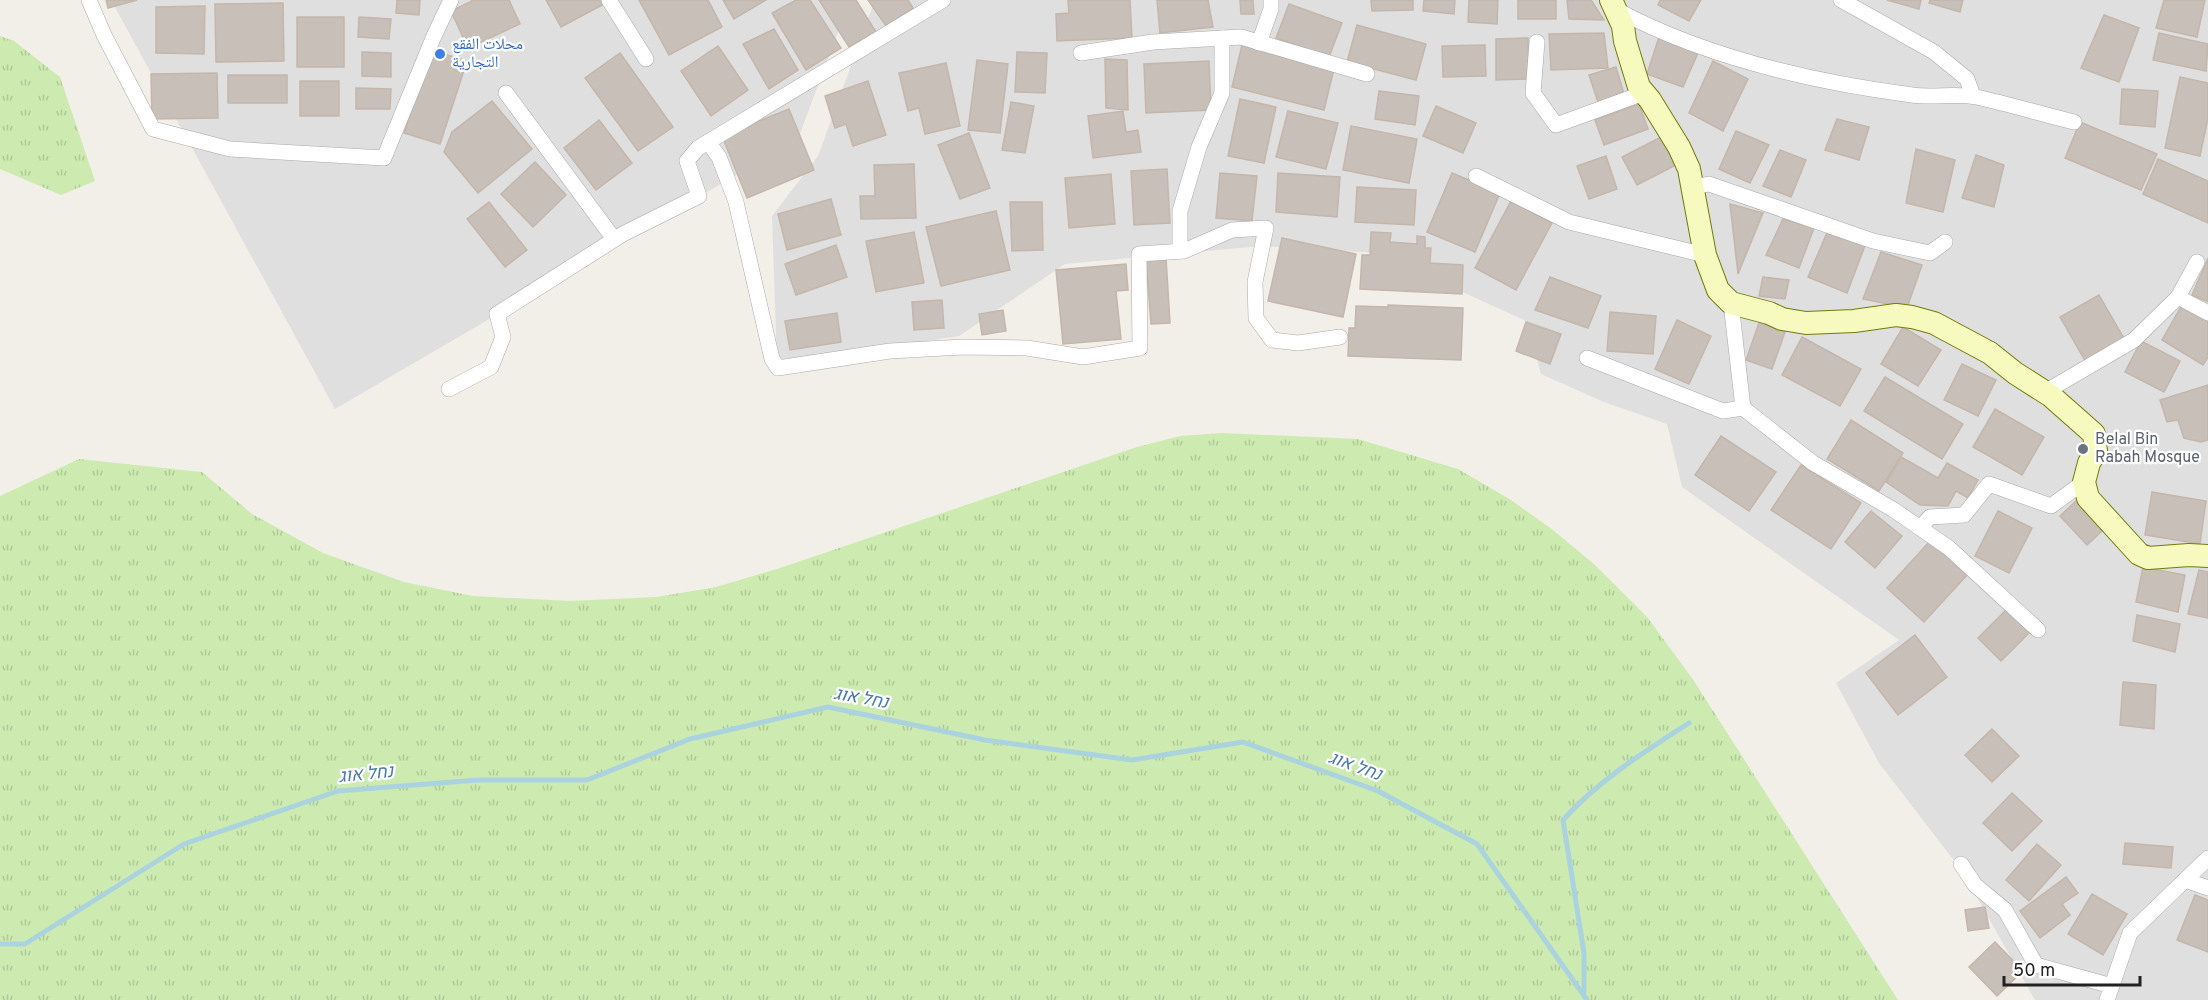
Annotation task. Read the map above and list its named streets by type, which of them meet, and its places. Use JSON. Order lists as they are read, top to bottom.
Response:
{
  "water": ["נחל אוג"],
  "places": ["محلات الفقع التجارية", "Belal Bin Rabah Mosque"],
  "scale_bar": "50 m"
}
